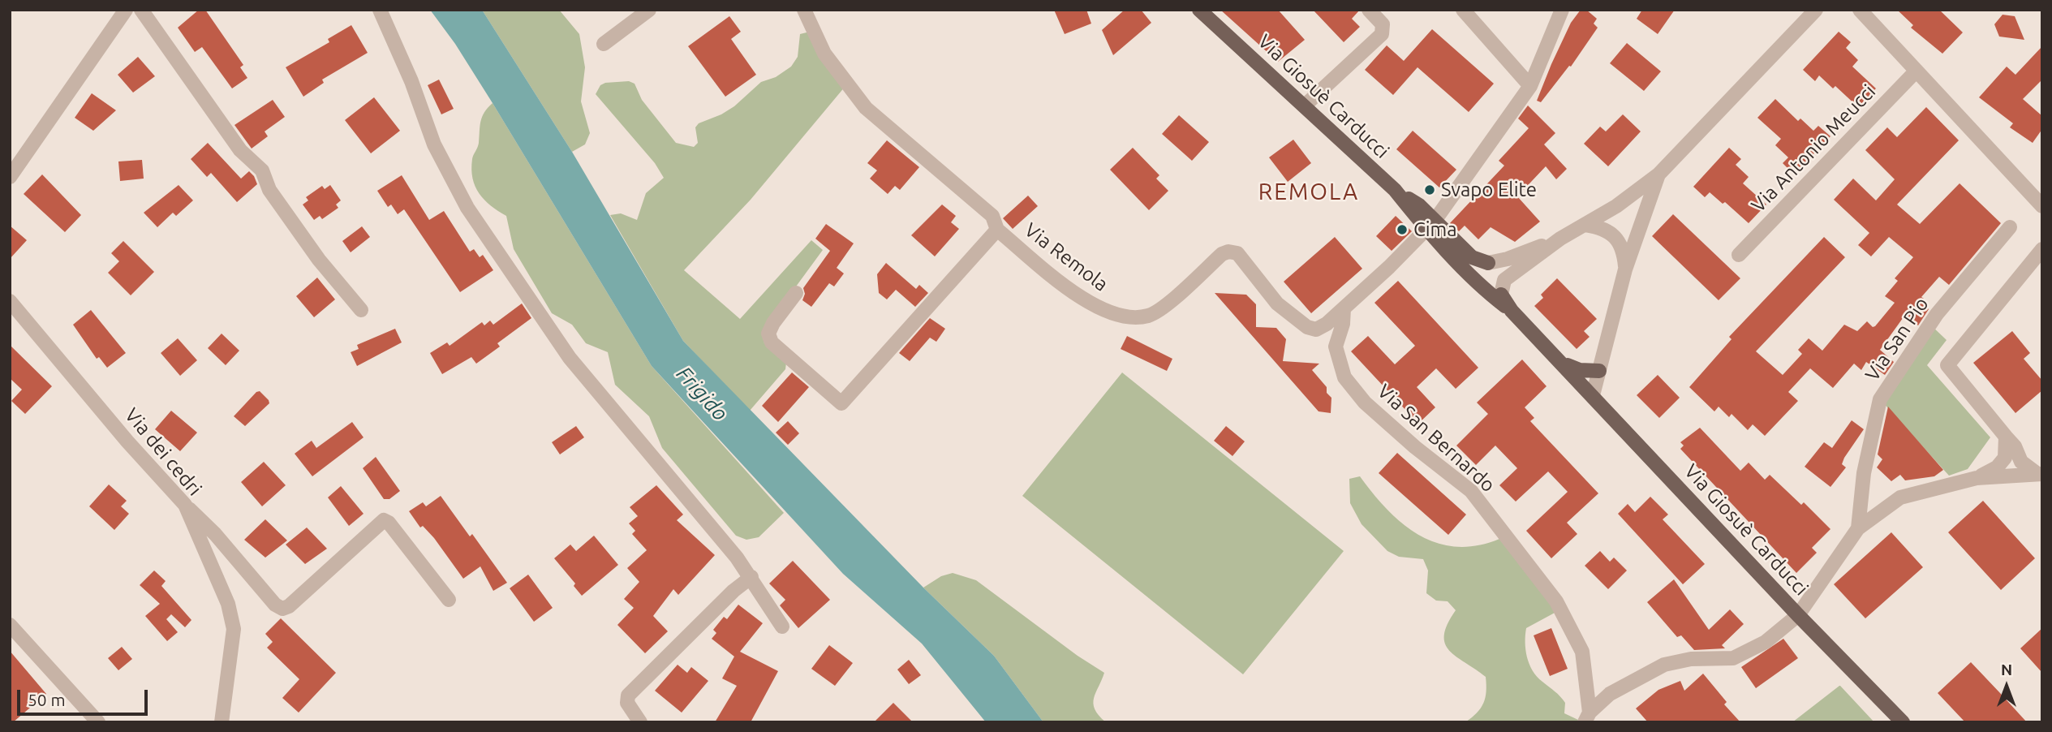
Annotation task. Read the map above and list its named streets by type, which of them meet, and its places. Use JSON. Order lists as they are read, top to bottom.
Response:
{
  "streets": {
    "main road": ["Via Giosuè Carducci"],
    "street": [
      "Via Antonio Meucci",
      "Via Remola",
      "Via San Pio",
      "Via San Bernardo",
      "Via dei cedri"
    ]
  },
  "crossings": [
    ["Via Giosuè Carducci", "Via Remola"],
    ["Via Remola", "Via San Bernardo"]
  ],
  "districts": ["REMOLA"],
  "water": ["Frigido"],
  "places": ["Svapo Elite", "Cima"],
  "scale_bar": "50 m",
  "north": "top"
}
